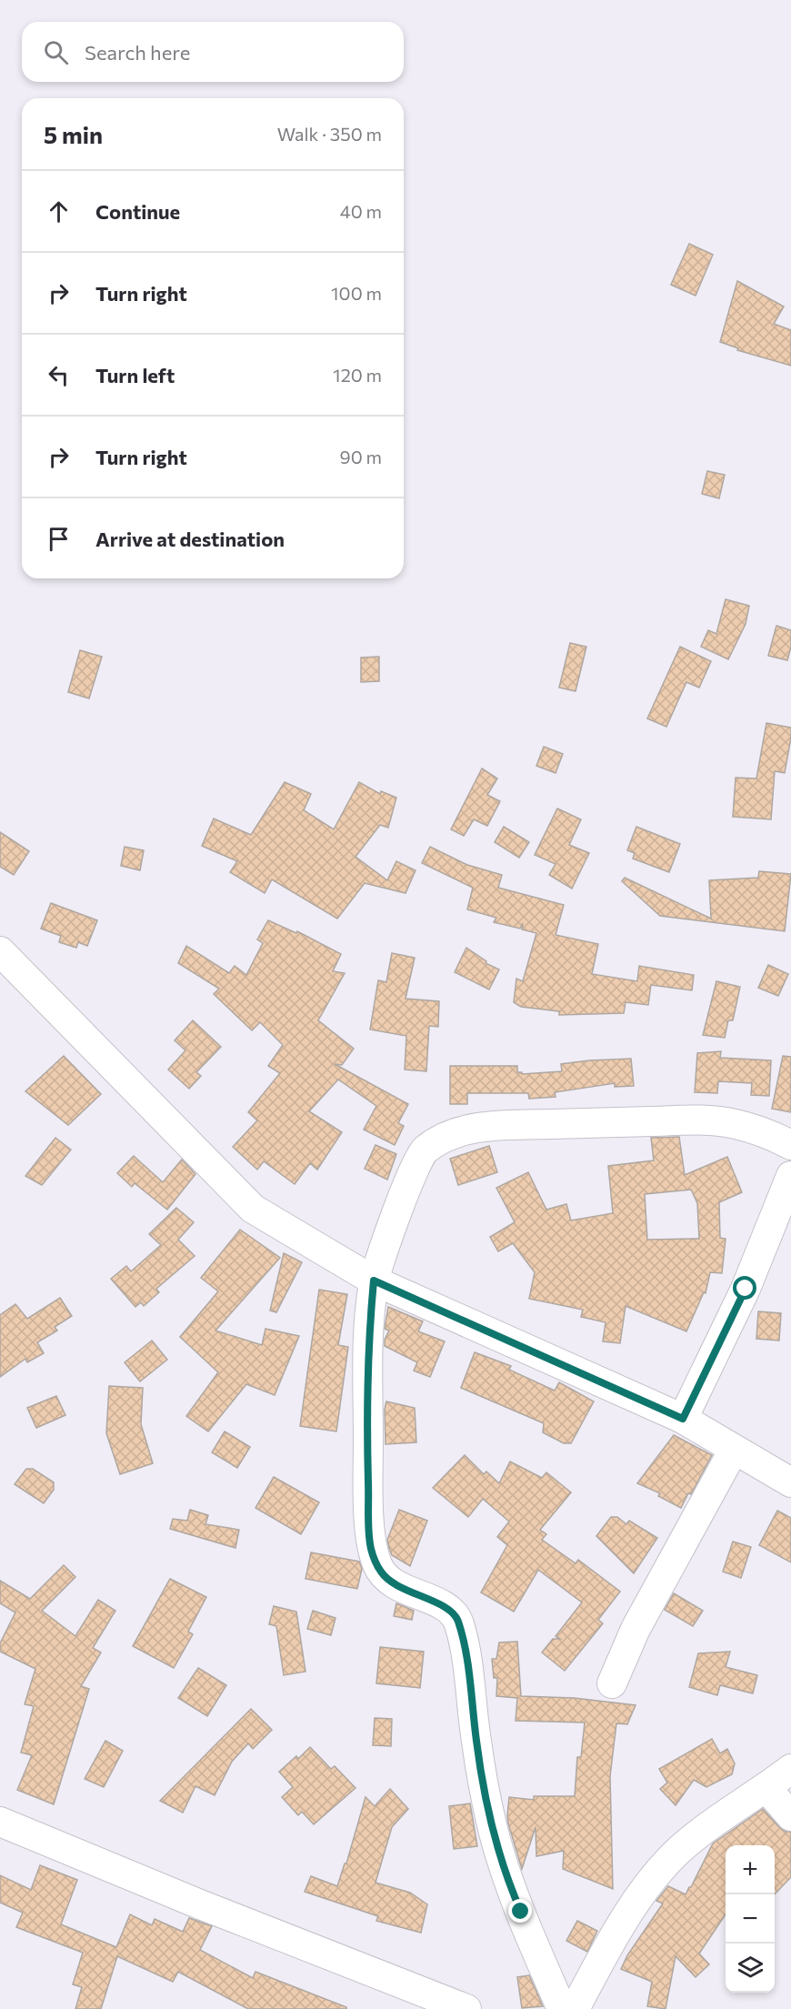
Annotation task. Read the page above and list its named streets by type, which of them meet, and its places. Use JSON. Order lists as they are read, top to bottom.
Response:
{
  "page": {
    "search": "Search here",
    "heading": ["5 min", "Walk · 350 m"],
    "list": [
      ["Continue", "40 m"],
      ["Turn right", "100 m"],
      ["Turn left", "120 m"],
      ["Turn right", "90 m"],
      "Arrive at destination"
    ],
    "map_buttons": ["+", "−"]
  }
}
